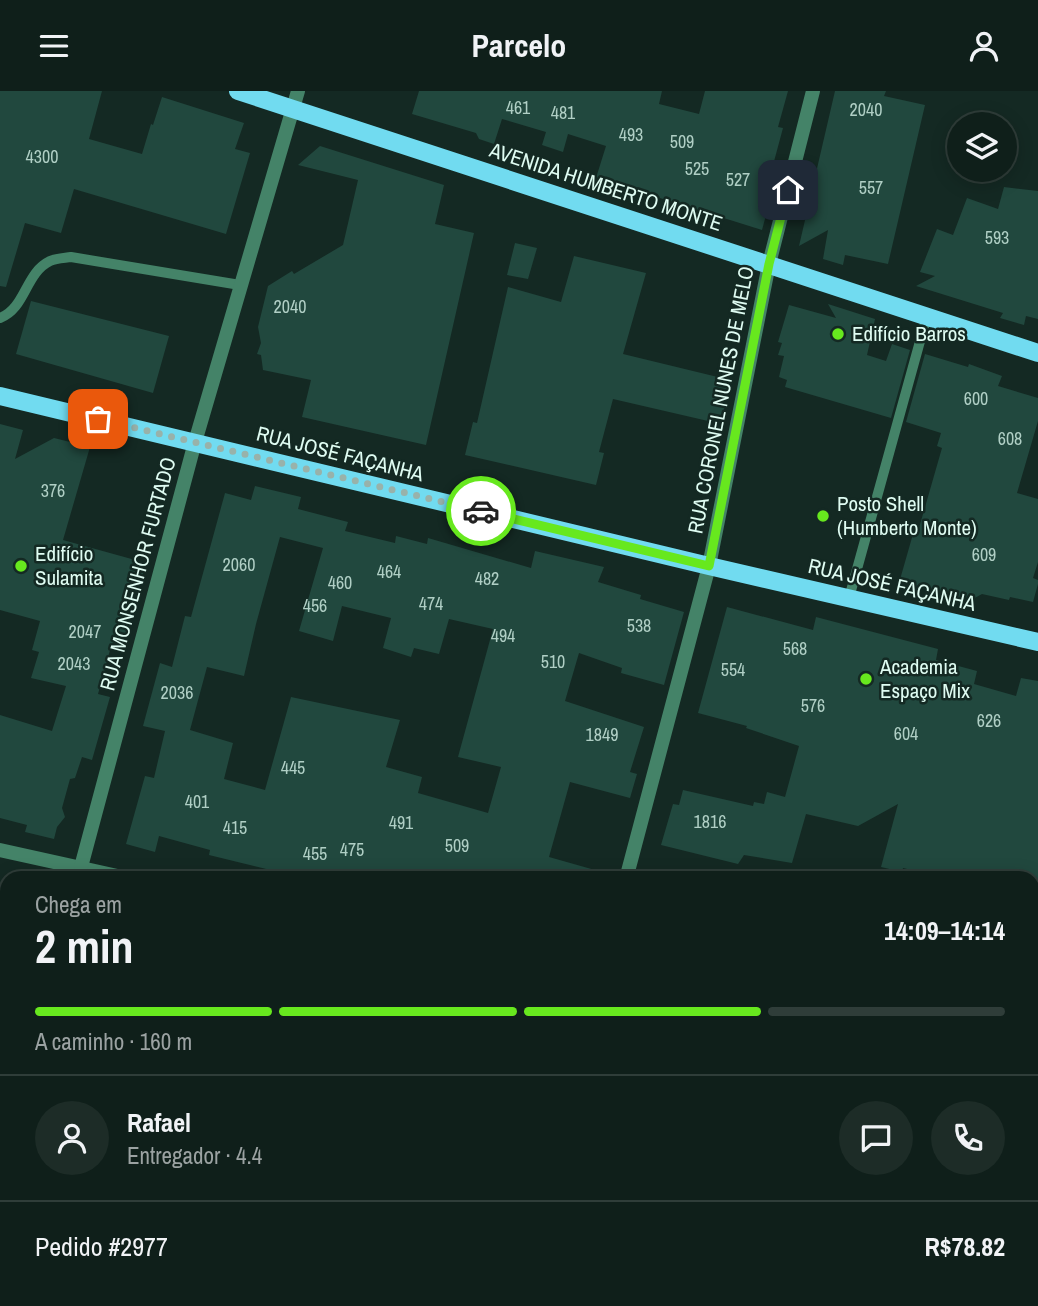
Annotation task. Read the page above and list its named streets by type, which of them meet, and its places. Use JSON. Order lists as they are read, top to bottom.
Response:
{
  "streets": {
    "main road": ["AVENIDA HUMBERTO MONTE", "RUA JOSÉ FAÇANHA"],
    "street": ["RUA CORONEL NUNES DE MELO", "RUA MONSENHOR FURTADO"]
  },
  "crossings": [
    ["AVENIDA HUMBERTO MONTE", "RUA CORONEL NUNES DE MELO"],
    ["AVENIDA HUMBERTO MONTE", "RUA MONSENHOR FURTADO"],
    ["RUA CORONEL NUNES DE MELO", "RUA JOSÉ FAÇANHA"],
    ["RUA JOSÉ FAÇANHA", "RUA MONSENHOR FURTADO"]
  ],
  "places": [
    "Edifício Barros",
    "Posto Shell (Humberto Monte)",
    "Edifício Sulamita",
    "Academia Espaço Mix"
  ],
  "house_numbers": [
    "461",
    "2040",
    "481",
    "493",
    "509",
    "4300",
    "525",
    "527",
    "557",
    "593",
    "2040",
    "600",
    "608",
    "376",
    "609",
    "2060",
    "464",
    "482",
    "460",
    "474",
    "456",
    "538",
    "2047",
    "494",
    "568",
    "510",
    "2043",
    "554",
    "2036",
    "576",
    "626",
    "604",
    "1849",
    "445",
    "401",
    "1816",
    "491",
    "415",
    "509",
    "475",
    "455"
  ],
  "page": {
    "header": "Parcelo",
    "heading": ["2 min", "Chega em", "14:09–14:14"],
    "panel": [
      "Rafael",
      "Entregador · 4.4",
      "Pedido #2977",
      "R$78.82"
    ],
    "bar": "A caminho · 160 m"
  }
}
